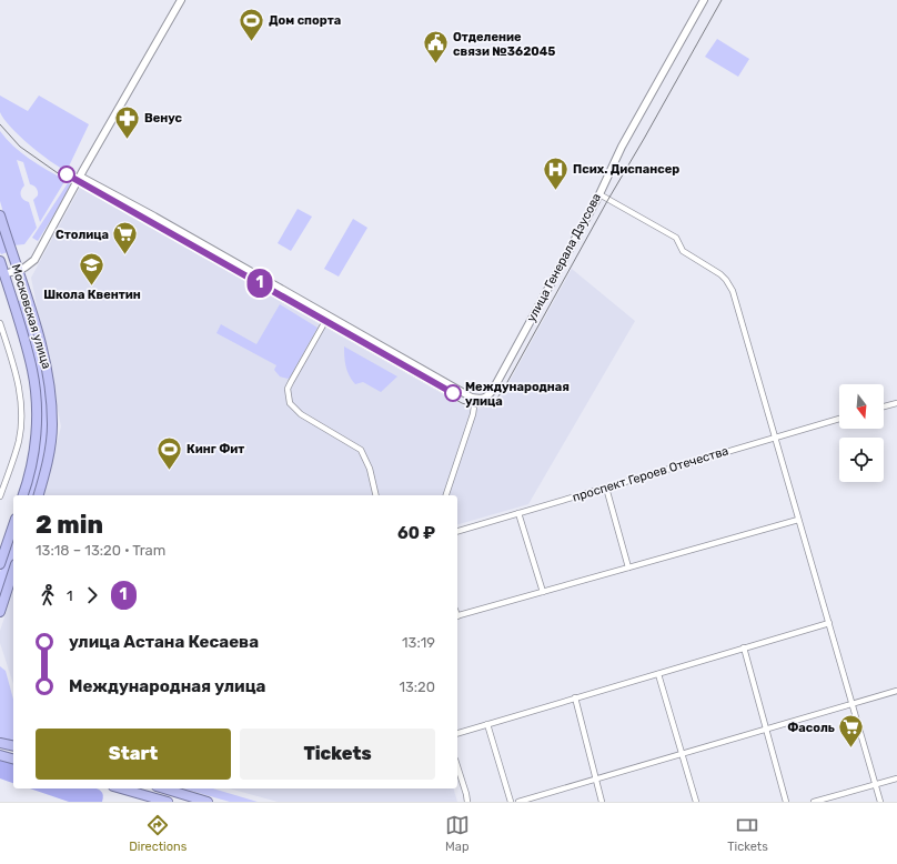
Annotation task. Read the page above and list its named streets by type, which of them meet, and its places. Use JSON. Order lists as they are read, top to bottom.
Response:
{
  "streets": {
    "highway": ["Московская улица"],
    "street": ["улица Генерала Дзусова", "проспект Героев Отечества"]
  },
  "places": {
    "sports": ["Дом спорта", "Кинг Фит"],
    "public building": ["Отделение связи №362045"],
    "pharmacy": ["Венус"],
    "hospital": ["Псих. Диспансер"],
    "supermarket": ["Столица", "Фасоль"],
    "school or university": ["Школа Квентин"],
    "other": ["Международная улица"]
  },
  "lines": ["tram line 1"],
  "north": "bottom",
  "page": {
    "on_map": "1",
    "heading": ["2 min", "13:18 – 13:20 · Tram", "60 ₽"],
    "legs": ["1", "1"],
    "list": [
      {
        "name": "улица Астана Кесаева",
        "value": "13:19"
      },
      {
        "name": "Международная улица",
        "value": "13:20"
      }
    ],
    "buttons": ["Start", "Tickets"],
    "tabs": ["Directions", "Map", "Tickets"]
  }
}
